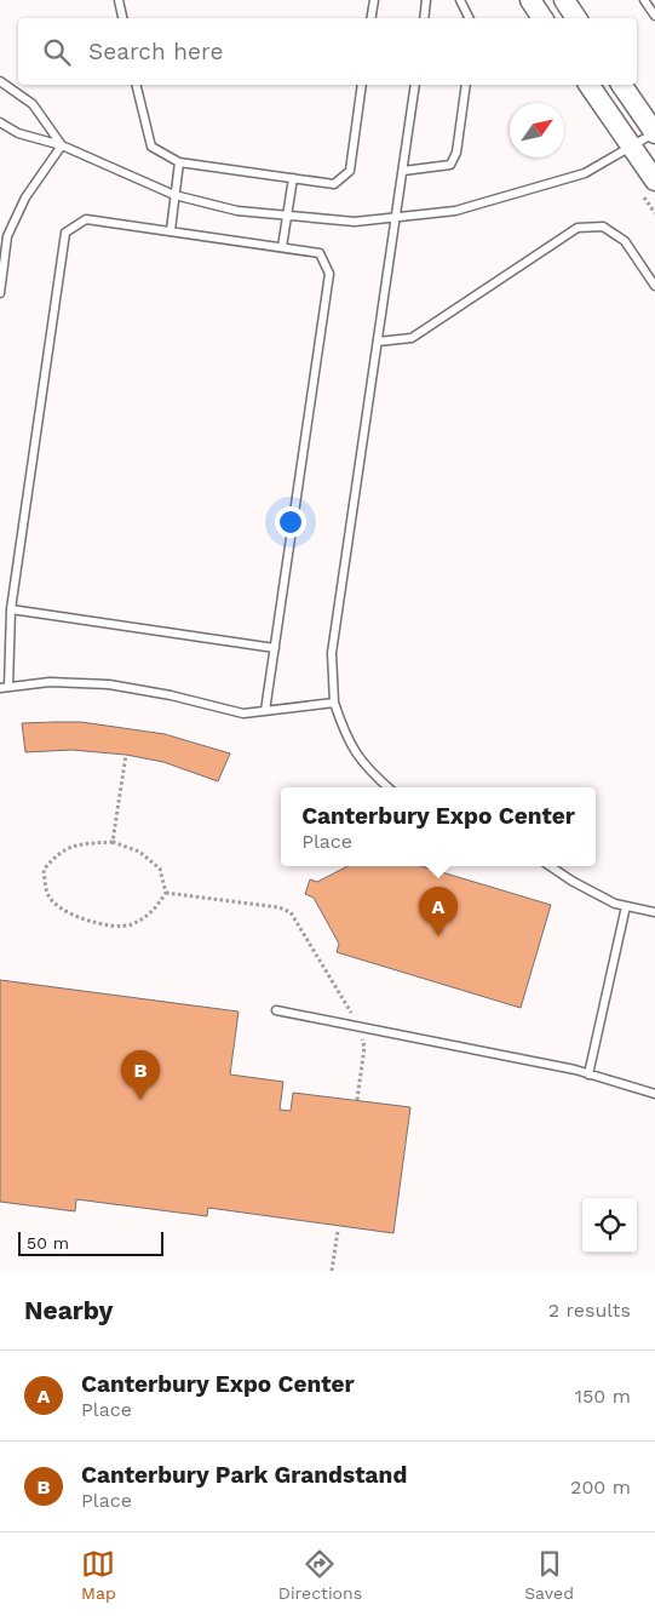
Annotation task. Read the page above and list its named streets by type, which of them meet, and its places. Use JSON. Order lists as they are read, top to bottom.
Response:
{
  "scale_bar": "50 m",
  "north": "top right",
  "page": {
    "search": "Search here",
    "popup": ["Canterbury Expo Center", "Place"],
    "pins": ["A", "B"],
    "scale": "50 m",
    "heading": ["Nearby", "2 results"],
    "list": [
      {
        "mark": "A",
        "name": "Canterbury Expo Center",
        "note": "Place",
        "value": "150 m"
      },
      {
        "mark": "B",
        "name": "Canterbury Park Grandstand",
        "note": "Place",
        "value": "200 m"
      }
    ],
    "nav": ["Map", "Directions", "Saved"]
  }
}
